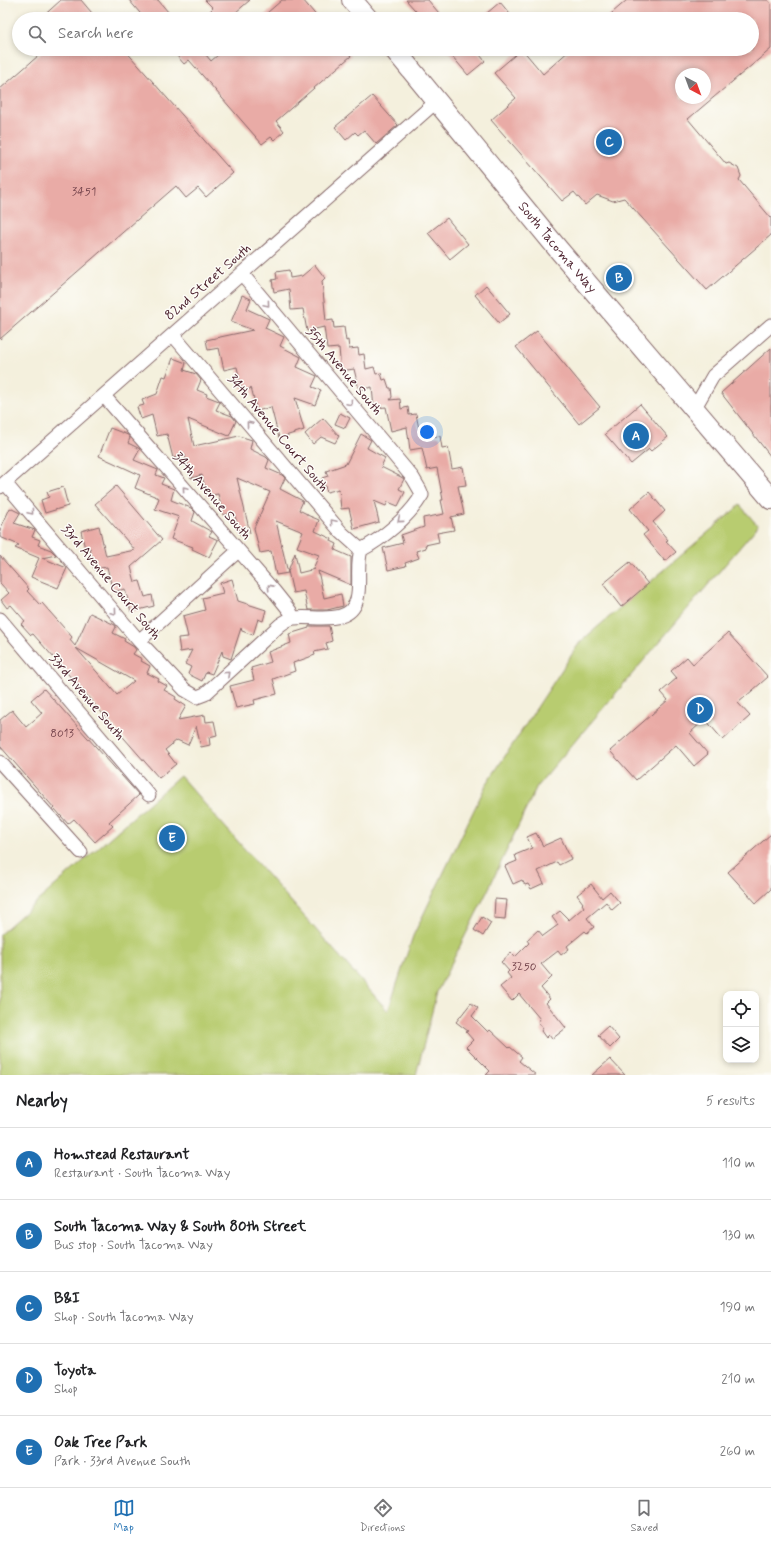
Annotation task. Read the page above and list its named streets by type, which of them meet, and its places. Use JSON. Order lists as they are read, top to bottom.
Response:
{
  "streets": {
    "main road": ["South Tacoma Way"],
    "street": [
      "82nd Street South",
      "35th Avenue South",
      "34th Avenue Court South",
      "34th Avenue South",
      "33rd Avenue Court South",
      "33rd Avenue South"
    ]
  },
  "crossings": [
    ["South Tacoma Way", "82nd Street South"],
    ["82nd Street South", "35th Avenue South"],
    ["82nd Street South", "34th Avenue Court South"],
    ["82nd Street South", "34th Avenue South"],
    ["82nd Street South", "33rd Avenue Court South"],
    ["35th Avenue South", "34th Avenue Court South"],
    ["34th Avenue South", "33rd Avenue Court South"]
  ],
  "one_way": ["35th Avenue South", "34th Avenue Court South", "34th Avenue South"],
  "house_numbers": ["3451", "8013", "3250"],
  "north": "bottom right",
  "page": {
    "search": "Search here",
    "pins": [
      "C",
      "B",
      "A",
      "D",
      "E"
    ],
    "heading": ["Nearby", "5 results"],
    "list": [
      {
        "mark": "A",
        "name": "Homstead Restaurant",
        "note": "Restaurant · South Tacoma Way",
        "value": "110 m"
      },
      {
        "mark": "B",
        "name": "South Tacoma Way & South 80th Street",
        "note": "Bus stop · South Tacoma Way",
        "value": "130 m"
      },
      {
        "mark": "C",
        "name": "B&I",
        "note": "Shop · South Tacoma Way",
        "value": "190 m"
      },
      {
        "mark": "D",
        "name": "Toyota",
        "note": "Shop",
        "value": "210 m"
      },
      {
        "mark": "E",
        "name": "Oak Tree Park",
        "note": "Park · 33rd Avenue South",
        "value": "260 m"
      }
    ],
    "nav": ["Map", "Directions", "Saved"]
  }
}
